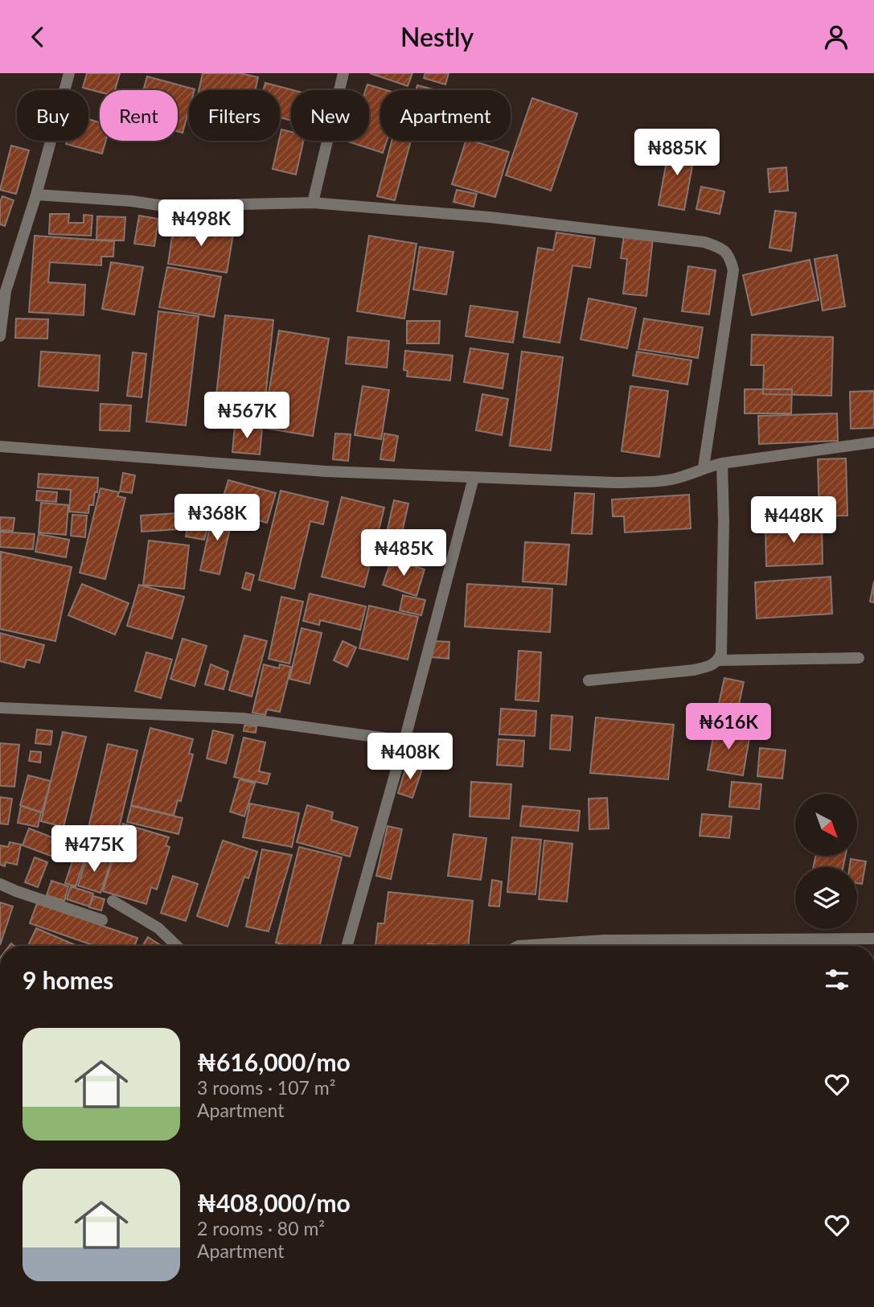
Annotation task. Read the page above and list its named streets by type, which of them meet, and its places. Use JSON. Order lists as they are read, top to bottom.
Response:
{
  "north": "bottom right",
  "page": {
    "header": "Nestly",
    "chip": [
      "Buy",
      "Rent",
      "Filters",
      "New",
      "Apartment"
    ],
    "price": [
      "₦885K",
      "₦498K",
      "₦567K",
      "₦368K",
      "₦448K",
      "₦485K",
      "₦616K",
      "₦408K",
      "₦475K"
    ],
    "heading": "9 homes",
    "list": [
      {
        "name": "₦616,000/mo",
        "note": "3 rooms · 107 m² · Apartment"
      },
      {
        "name": "₦408,000/mo",
        "note": "2 rooms · 80 m² · Apartment"
      }
    ]
  }
}
